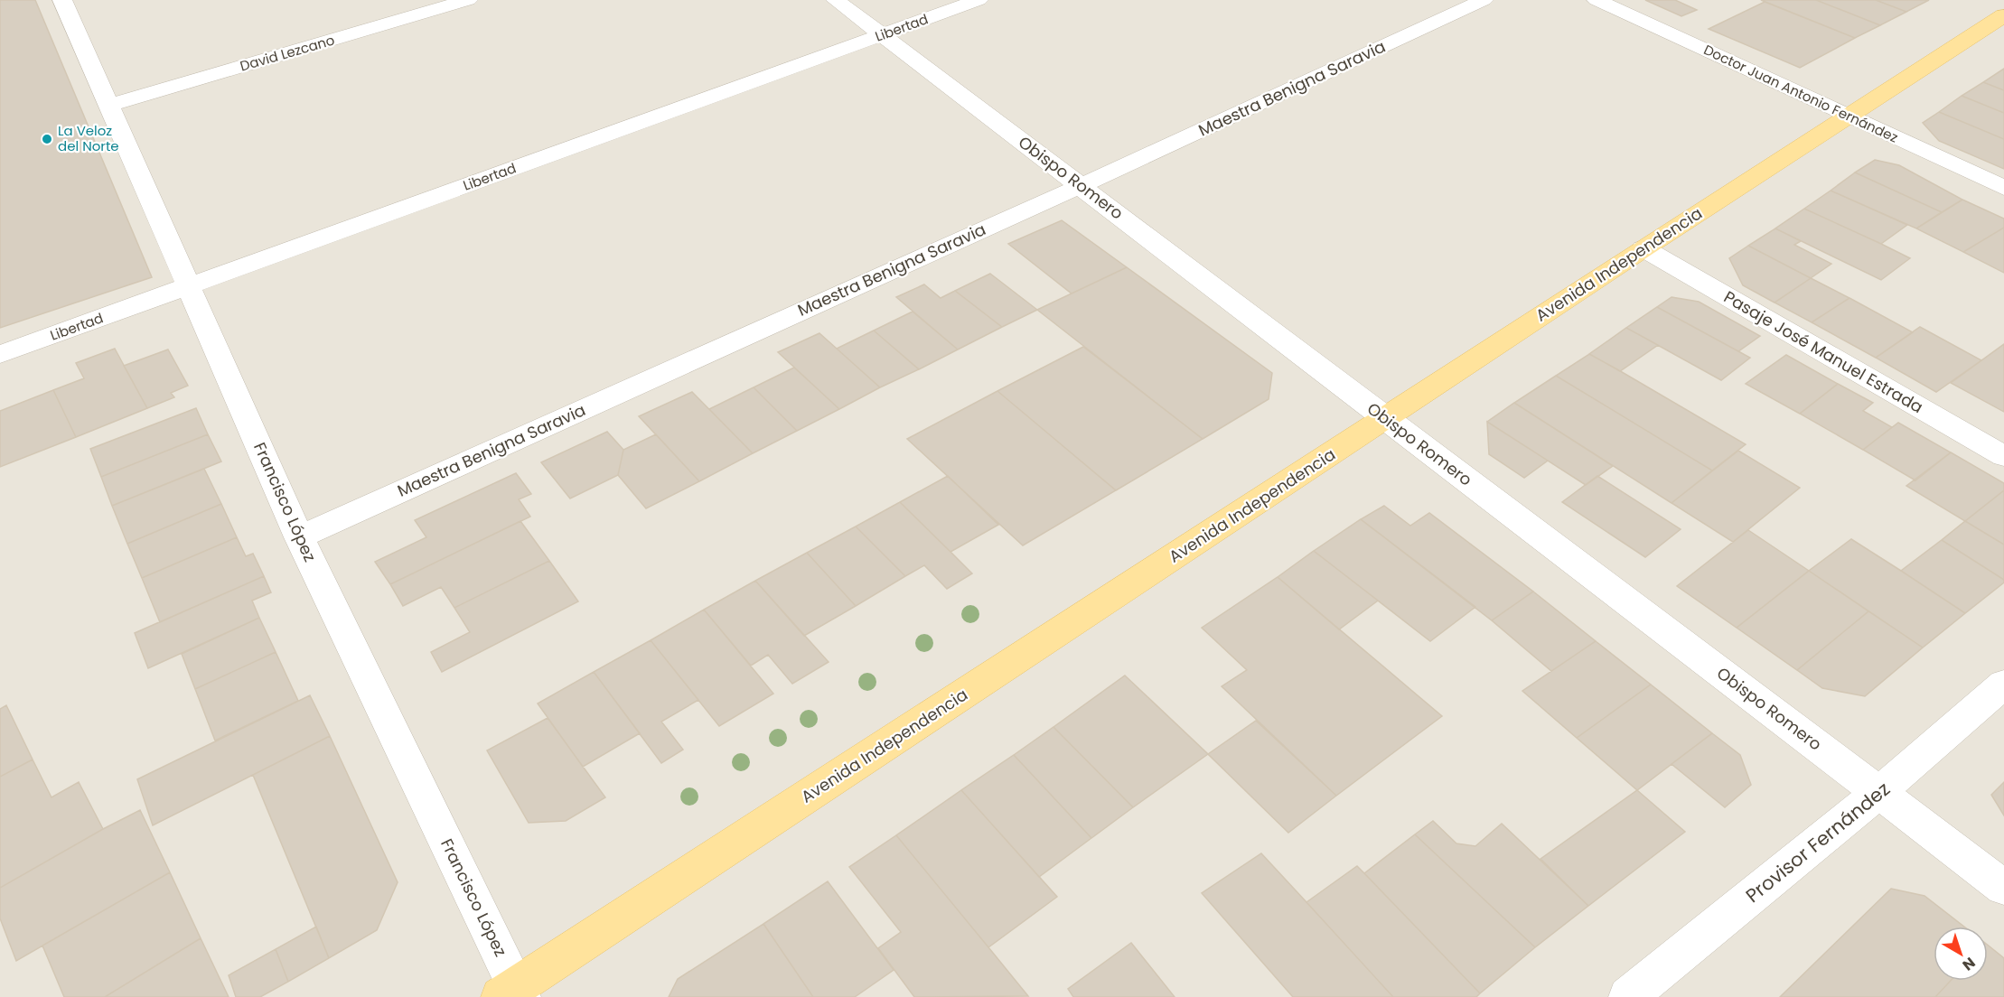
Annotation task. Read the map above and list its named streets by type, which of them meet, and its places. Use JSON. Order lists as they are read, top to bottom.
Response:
{
  "streets": {
    "main road": ["Avenida Independencia"],
    "street": [
      "Libertad",
      "David Lezcano",
      "Maestra Benigna Saravia",
      "Doctor Juan Antonio Fernández",
      "Obispo Romero",
      "Pasaje José Manuel Estrada",
      "Francisco López",
      "Provisor Fernández"
    ]
  },
  "crossings": [
    ["Libertad", "Obispo Romero"],
    ["Libertad", "Francisco López"],
    ["David Lezcano", "Francisco López"],
    ["Maestra Benigna Saravia", "Obispo Romero"],
    ["Maestra Benigna Saravia", "Francisco López"],
    ["Doctor Juan Antonio Fernández", "Avenida Independencia"],
    ["Obispo Romero", "Avenida Independencia"],
    ["Obispo Romero", "Provisor Fernández"],
    ["Avenida Independencia", "Pasaje José Manuel Estrada"],
    ["Avenida Independencia", "Francisco López"]
  ],
  "places": ["La Veloz del Norte"],
  "north": "bottom right"
}
